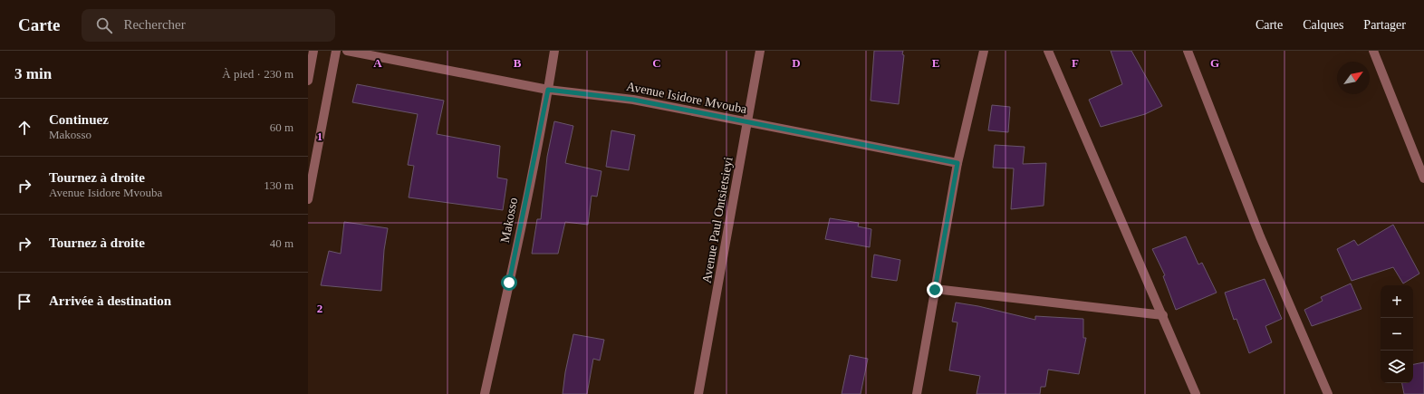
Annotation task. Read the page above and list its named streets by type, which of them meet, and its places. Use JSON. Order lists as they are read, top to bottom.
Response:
{
  "streets": {
    "street": ["Avenue Isidore Mvouba", "Makosso", "Avenue Paul Ontsietsieyi"]
  },
  "crossings": [
    ["Avenue Isidore Mvouba", "Makosso"],
    ["Avenue Isidore Mvouba", "Avenue Paul Ontsietsieyi"]
  ],
  "north": "top right",
  "page": {
    "header": "Carte",
    "search": "Rechercher",
    "nav": ["Carte", "Calques", "Partager"],
    "heading": ["3 min", "À pied · 230 m"],
    "list": [
      ["Continuez", "Makosso", "60 m"],
      ["Tournez à droite", "Avenue Isidore Mvouba", "130 m"],
      ["Tournez à droite", "40 m"],
      "Arrivée à destination"
    ],
    "map_buttons": ["+", "−"]
  },
  "grid": {
    "columns": [
      "A",
      "B",
      "C",
      "D",
      "E",
      "F",
      "G"
    ],
    "rows": ["1", "2"]
  }
}
